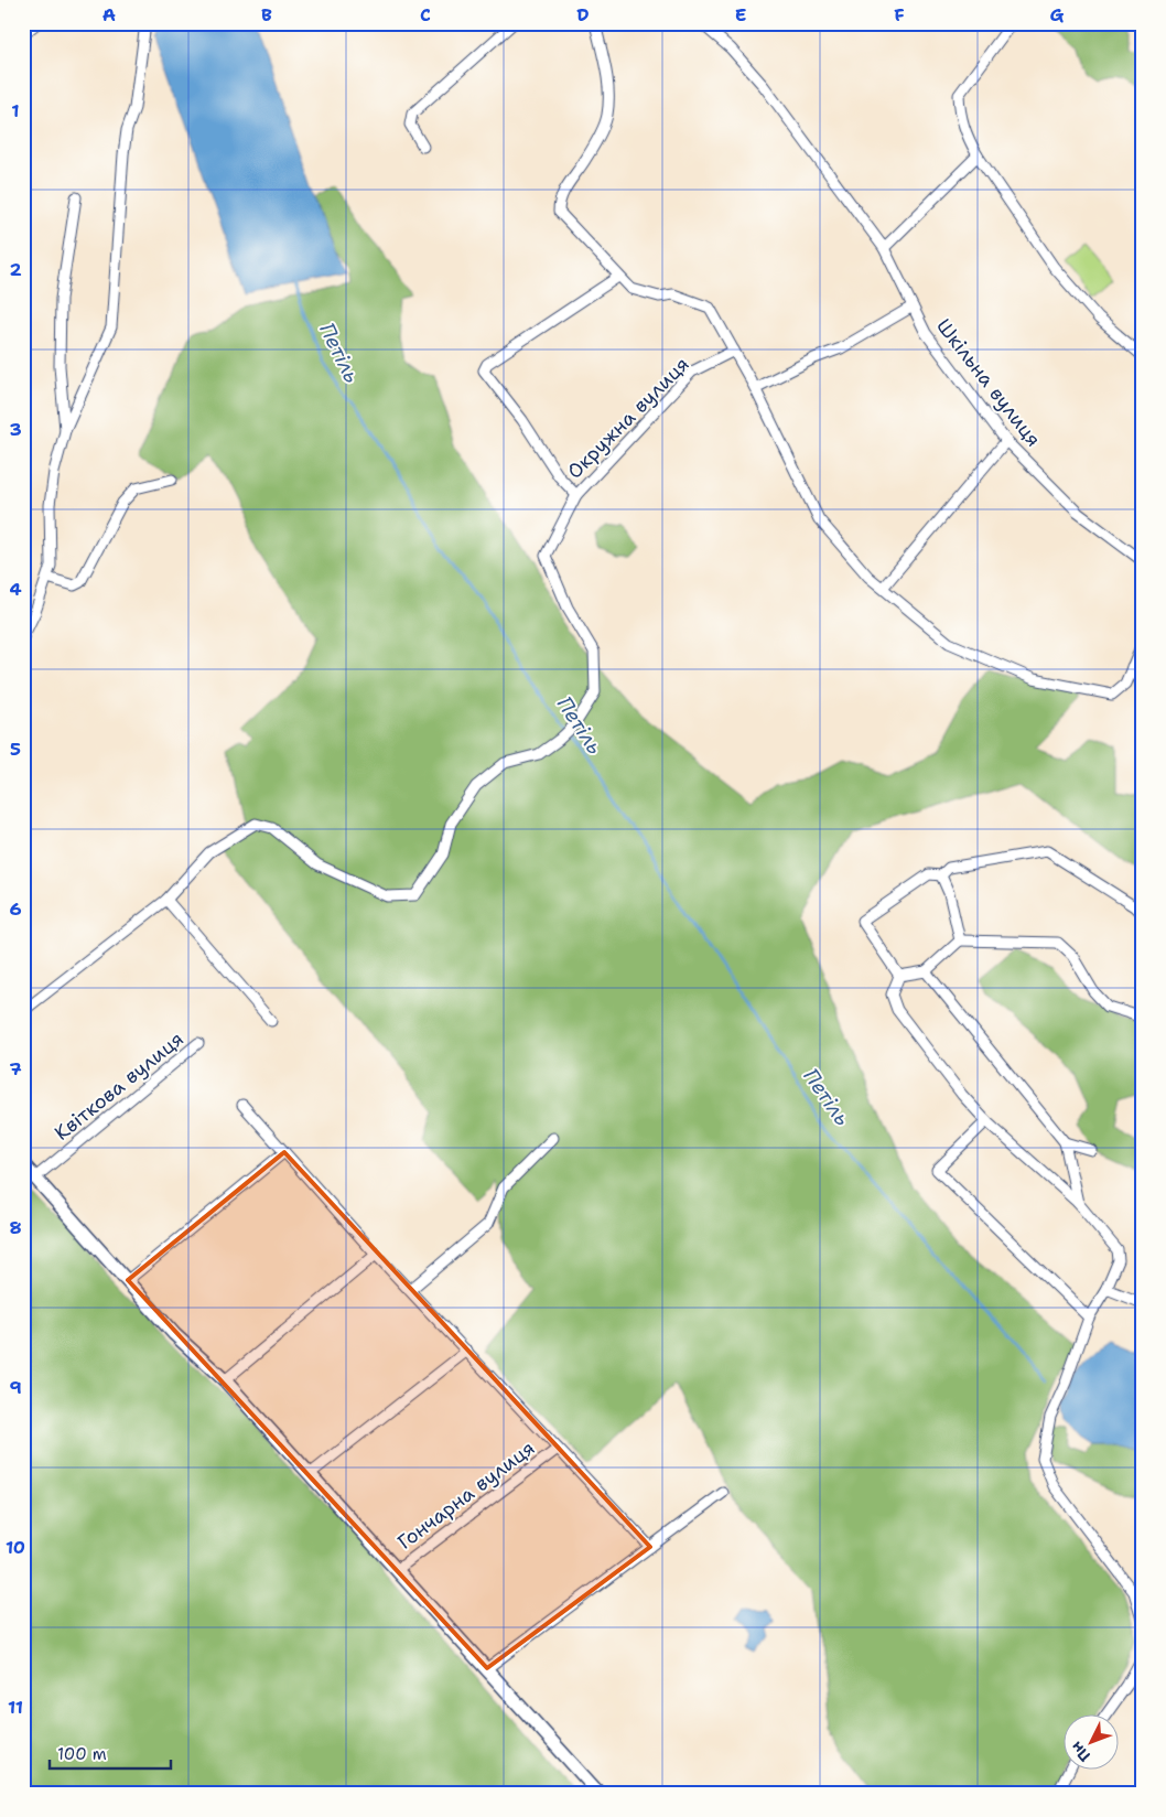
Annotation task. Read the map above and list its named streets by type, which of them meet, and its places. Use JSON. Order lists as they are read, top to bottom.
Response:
{
  "streets": {
    "street": [
      "Шкільна вулиця",
      "Окружна вулиця",
      "Квіткова вулиця",
      "Гончарна вулиця"
    ]
  },
  "water": ["Петіль"],
  "scale_bar": "100 m",
  "north": "bottom left",
  "grid": {
    "columns": [
      "A",
      "B",
      "C",
      "D",
      "E",
      "F",
      "G"
    ],
    "rows": [
      "1",
      "2",
      "3",
      "4",
      "5",
      "6",
      "7",
      "8",
      "9",
      "10",
      "11"
    ]
  }
}
